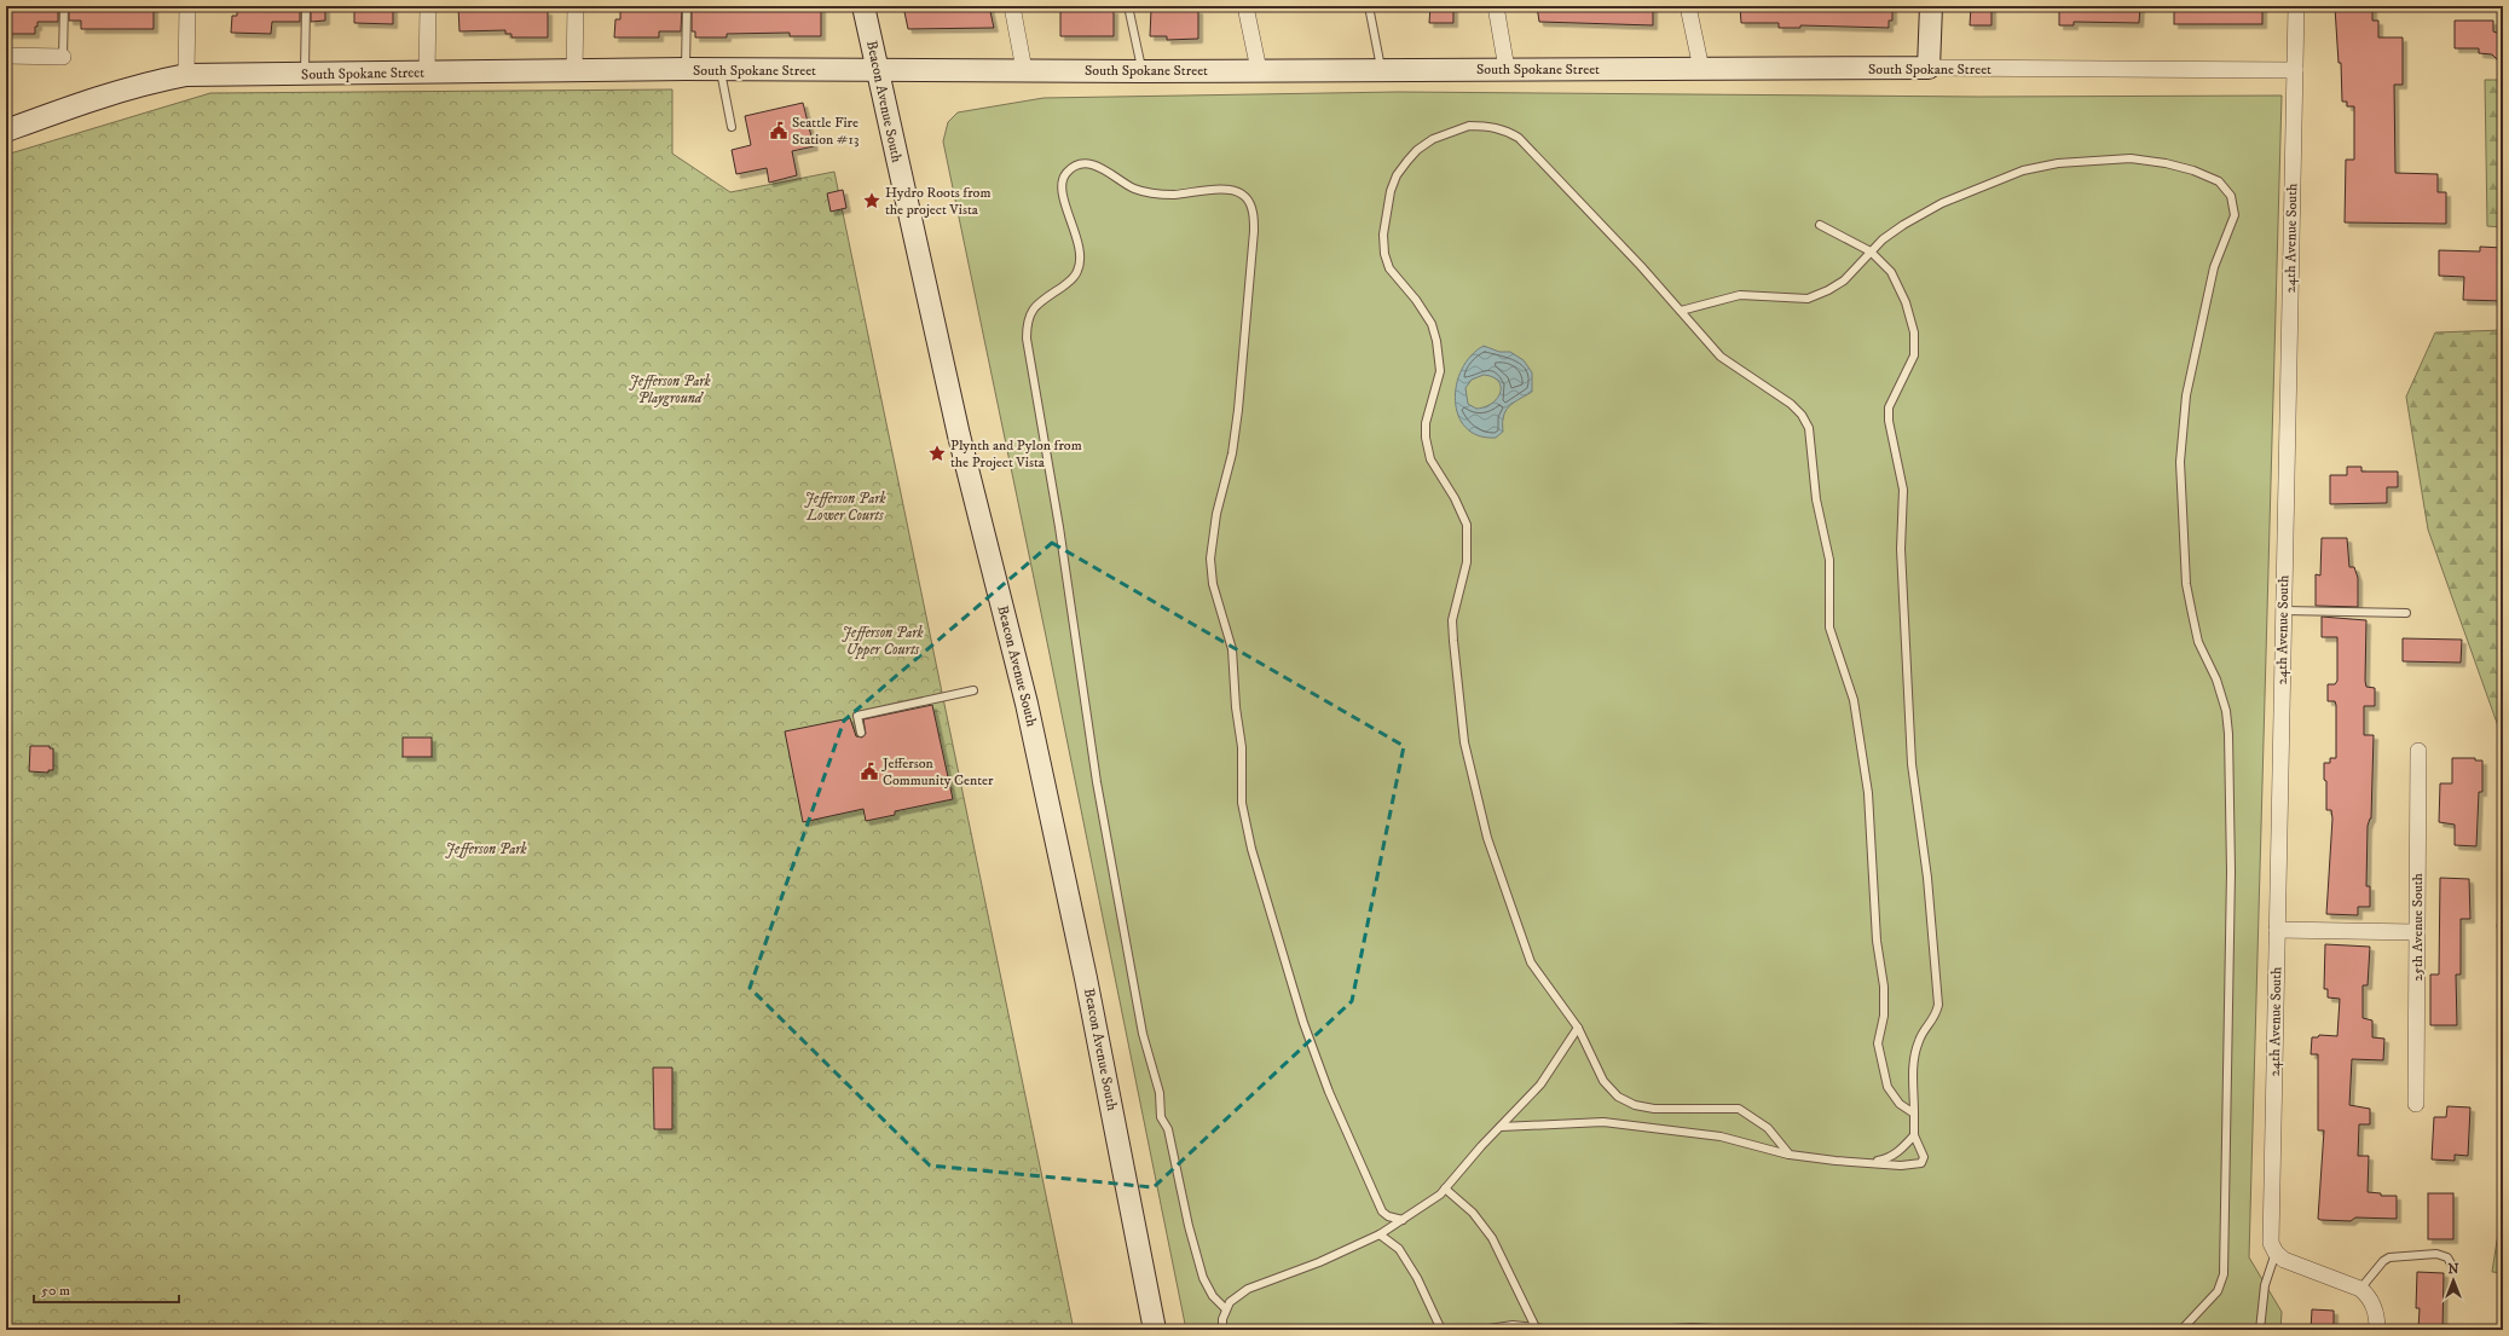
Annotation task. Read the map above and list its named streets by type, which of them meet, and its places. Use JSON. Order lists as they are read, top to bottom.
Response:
{
  "streets": {
    "main road": ["South Spokane Street", "Beacon Avenue South"],
    "street": ["24th Avenue South", "25th Avenue South"]
  },
  "crossings": [
    ["South Spokane Street", "Beacon Avenue South"],
    ["South Spokane Street", "24th Avenue South"]
  ],
  "parks": [
    "Jefferson Park Playground",
    "Jefferson Park Lower Courts",
    "Jefferson Park Upper Courts",
    "Jefferson Park"
  ],
  "places": {
    "public building": ["Seattle Fire Station #13", "Jefferson Community Center"],
    "place": ["Hydro Roots from the project Vista", "Plynth and Pylon from the Project Vista"]
  },
  "scale_bar": "50 m",
  "north": "top"
}
